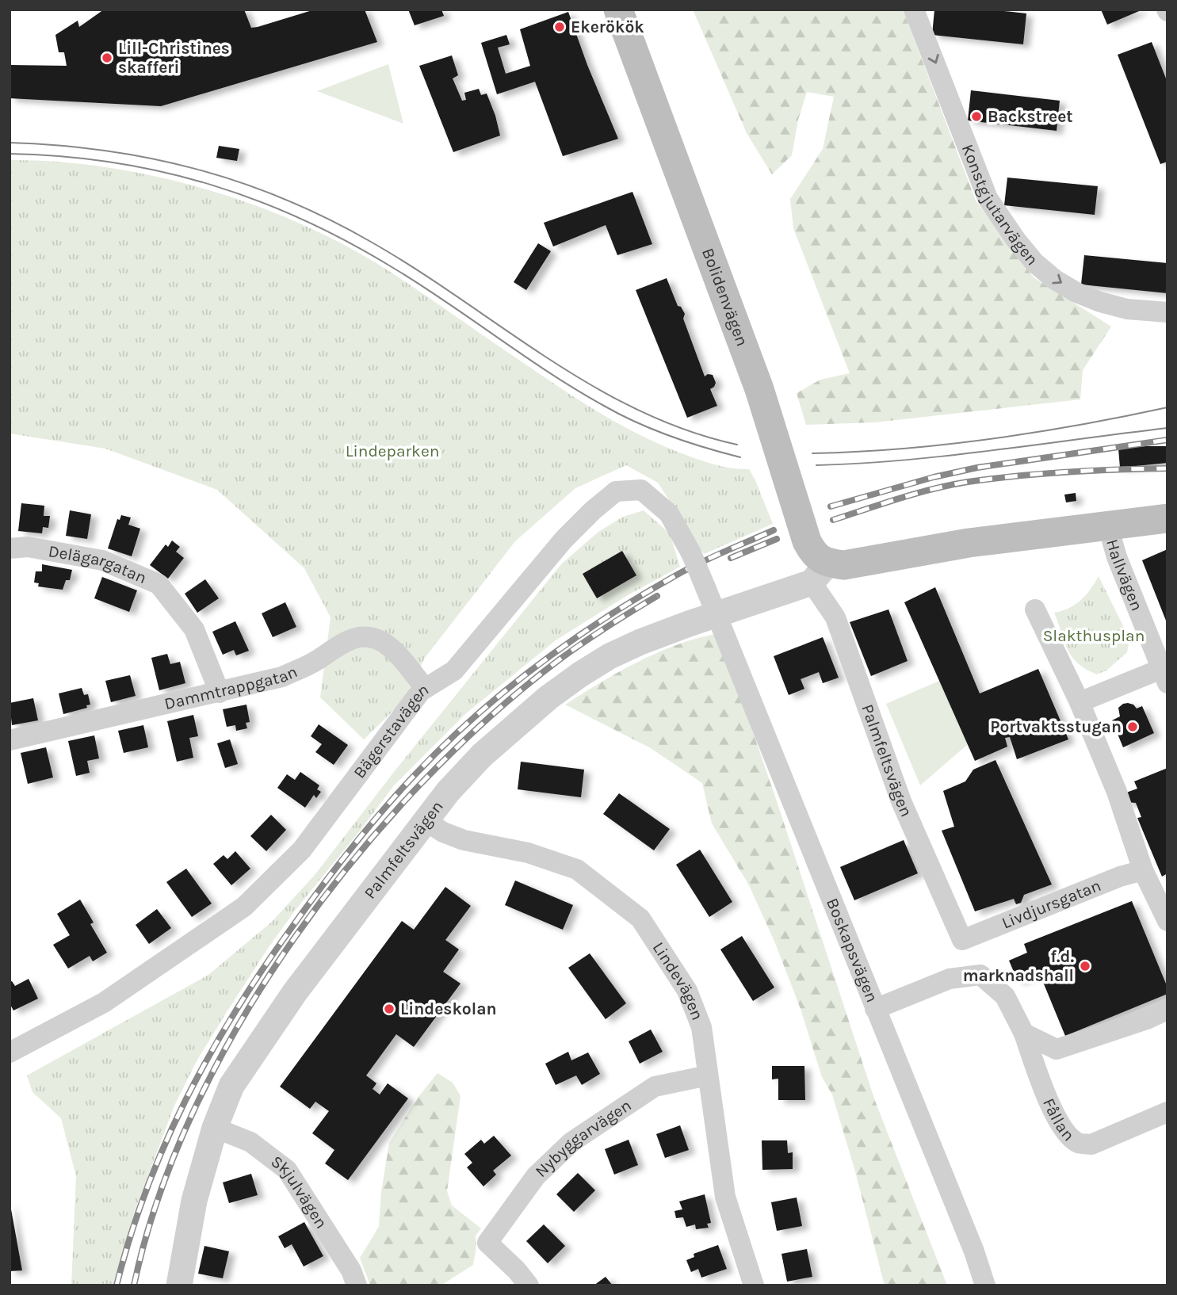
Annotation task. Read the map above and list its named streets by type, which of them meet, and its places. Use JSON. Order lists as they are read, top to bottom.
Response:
{
  "streets": {
    "main road": ["Bolidenvägen", "Palmfeltsvägen"],
    "street": [
      "Konstgjutarvägen",
      "Delägargatan",
      "Hallvägen",
      "Dammtrappgatan",
      "Bägerstavägen",
      "Livdjursgatan",
      "Boskapsvägen",
      "Lindevägen",
      "Fållan",
      "Nybyggarvägen",
      "Skjulvägen"
    ]
  },
  "crossings": [
    ["Bolidenvägen", "Palmfeltsvägen"],
    ["Delägargatan", "Dammtrappgatan"],
    ["Hallvägen", "Palmfeltsvägen"],
    ["Dammtrappgatan", "Bägerstavägen"],
    ["Bägerstavägen", "Palmfeltsvägen"],
    ["Bägerstavägen", "Boskapsvägen"],
    ["Palmfeltsvägen", "Livdjursgatan"],
    ["Palmfeltsvägen", "Boskapsvägen"],
    ["Palmfeltsvägen", "Lindevägen"],
    ["Palmfeltsvägen", "Skjulvägen"],
    ["Boskapsvägen", "Fållan"],
    ["Lindevägen", "Nybyggarvägen"]
  ],
  "one_way": ["Konstgjutarvägen"],
  "parks": ["Lindeparken", "Slakthusplan"],
  "places": [
    "Ekerökök",
    "Lill-Christines skafferi",
    "Backstreet",
    "Portvaktsstugan",
    "f.d. marknadshall",
    "Lindeskolan"
  ]
}
